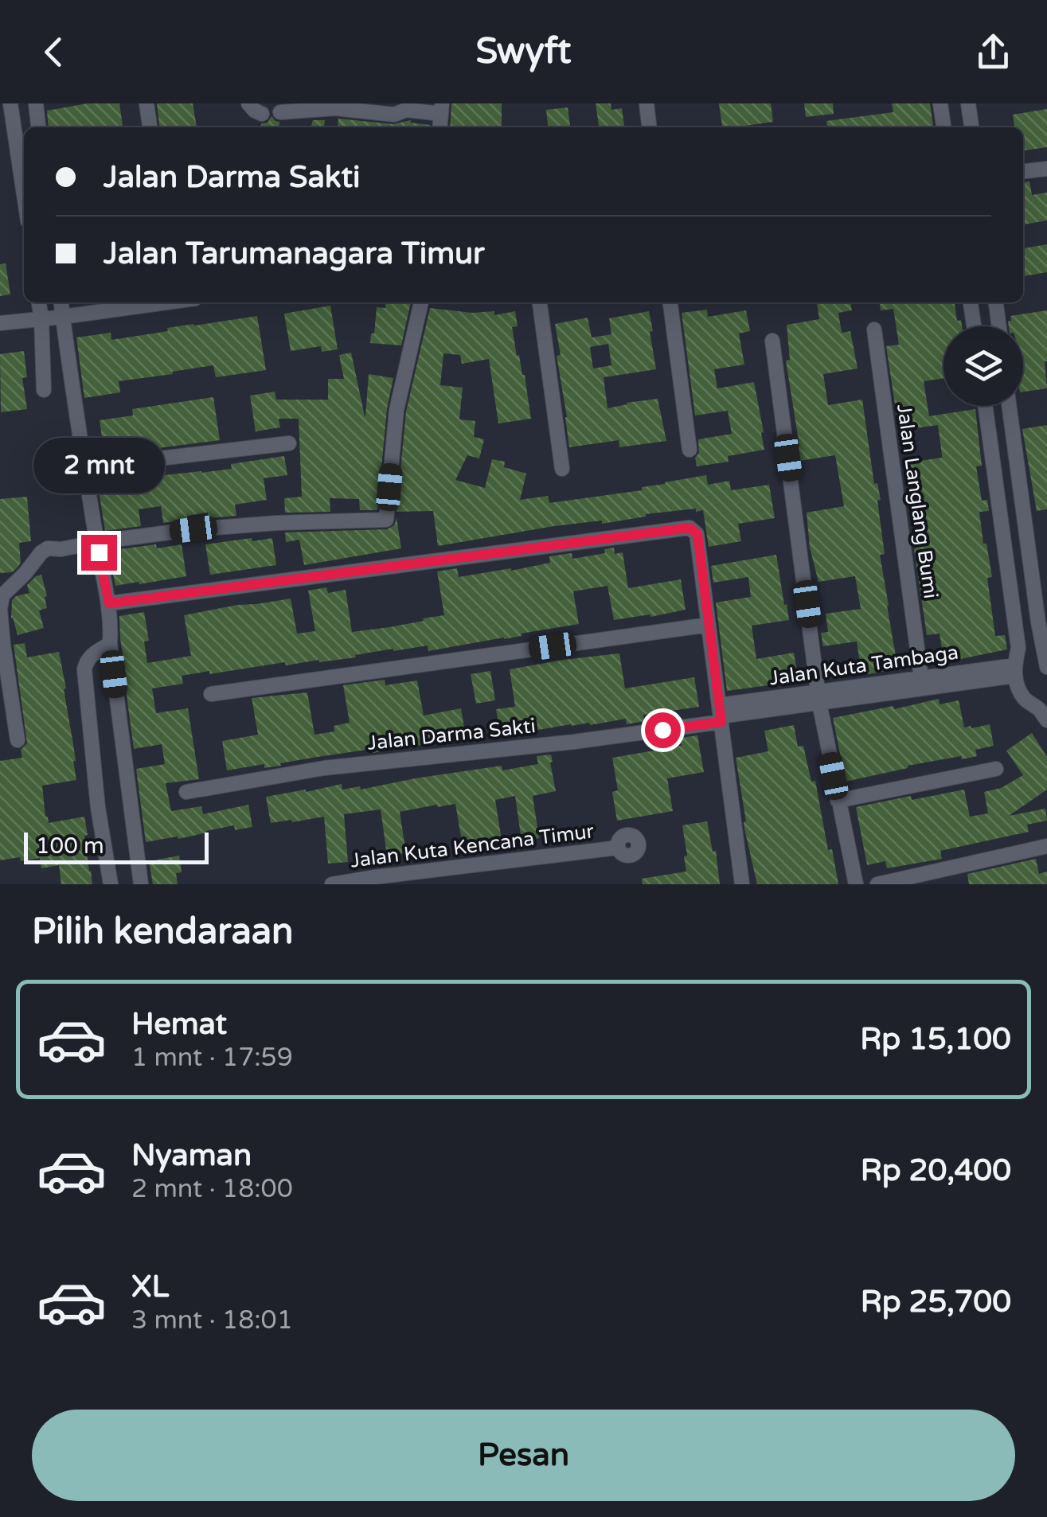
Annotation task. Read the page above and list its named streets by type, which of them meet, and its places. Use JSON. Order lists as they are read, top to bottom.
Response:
{
  "streets": {
    "street": [
      "Jalan Langlang Bumi",
      "Jalan Kuta Tambaga",
      "Jalan Darma Sakti",
      "Jalan Kuta Kencana Timur"
    ]
  },
  "crossings": [
    ["Jalan Langlang Bumi", "Jalan Kuta Tambaga"],
    ["Jalan Kuta Tambaga", "Jalan Darma Sakti"]
  ],
  "scale_bar": "100 m",
  "page": {
    "header": "Swyft",
    "banner": ["Jalan Darma Sakti", "Jalan Tarumanagara Timur"],
    "bubble": "2 mnt",
    "scale": "100 m",
    "heading": "Pilih kendaraan",
    "list": [
      {
        "name": "Hemat",
        "note": "1 mnt · 17:59",
        "value": "Rp 15,100"
      },
      {
        "name": "Nyaman",
        "note": "2 mnt · 18:00",
        "value": "Rp 20,400"
      },
      {
        "name": "XL",
        "note": "3 mnt · 18:01",
        "value": "Rp 25,700"
      }
    ],
    "buttons": "Pesan"
  }
}
